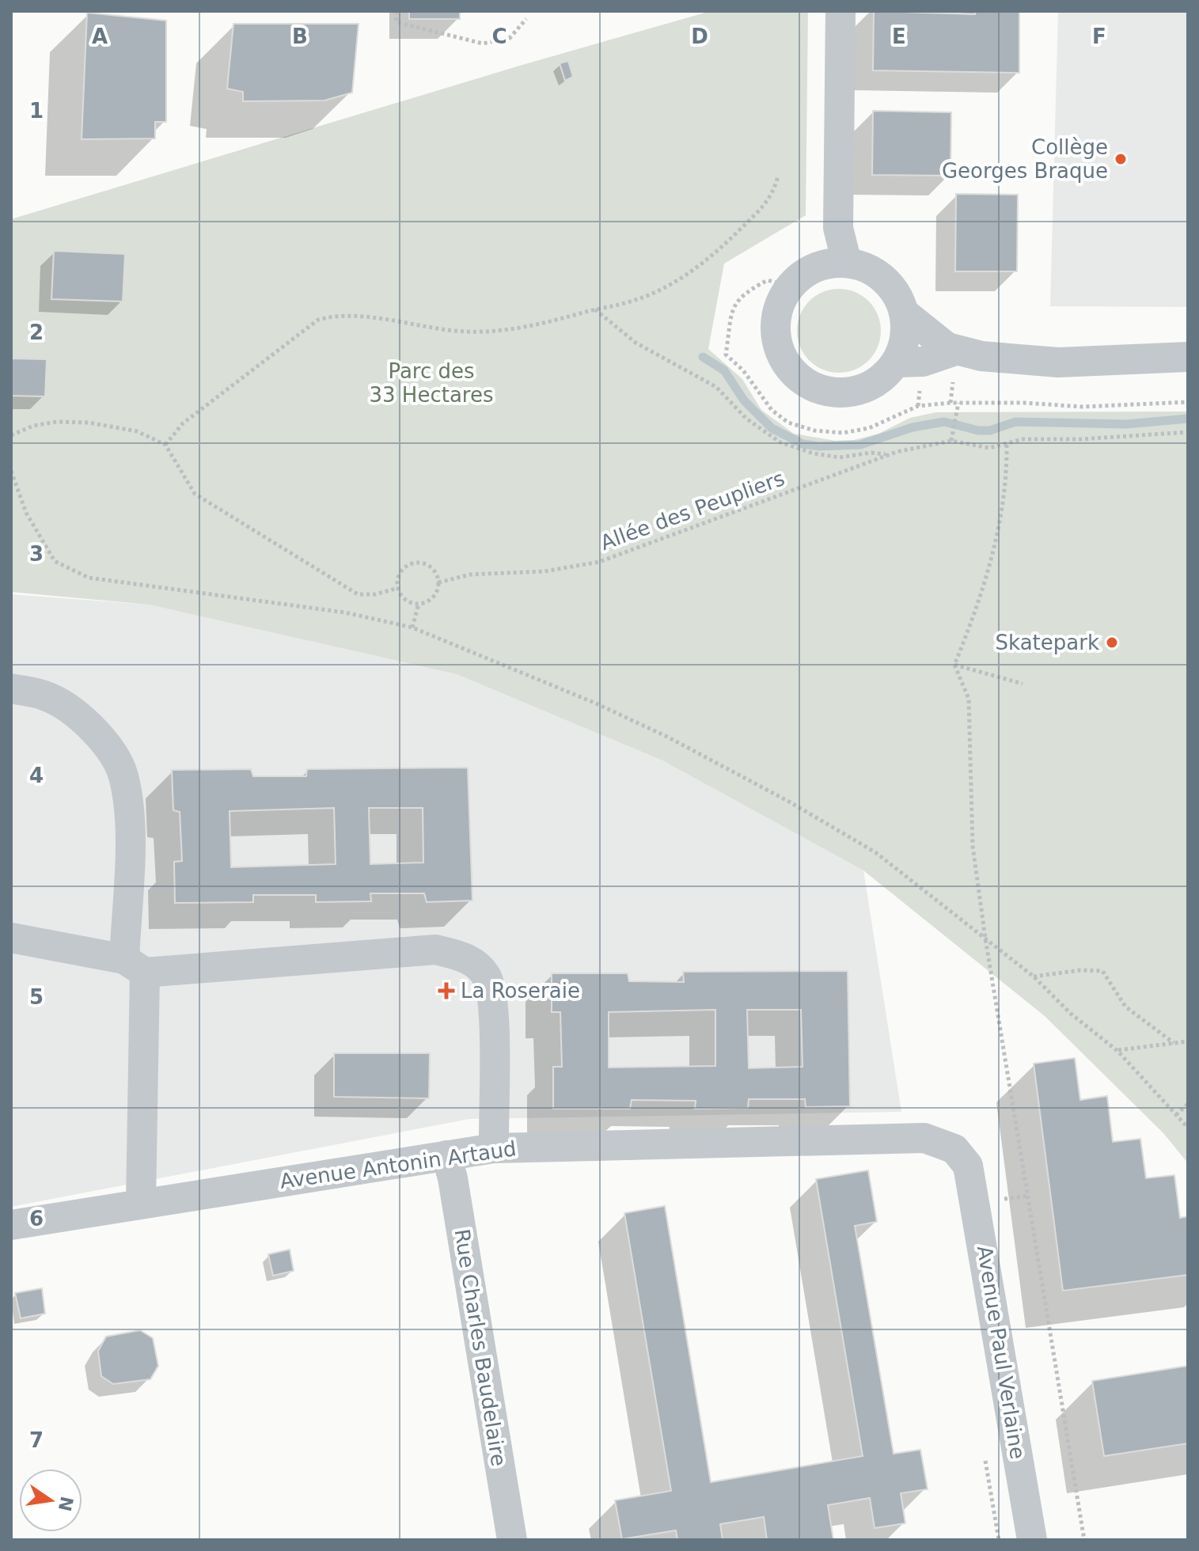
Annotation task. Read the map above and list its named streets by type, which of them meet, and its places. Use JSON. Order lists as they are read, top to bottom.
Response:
{
  "streets": {
    "street": ["Avenue Antonin Artaud", "Rue Charles Baudelaire", "Avenue Paul Verlaine"],
    "path": ["Allée des Peupliers"]
  },
  "crossings": [
    ["Avenue Antonin Artaud", "Rue Charles Baudelaire"],
    ["Avenue Antonin Artaud", "Avenue Paul Verlaine"]
  ],
  "parks": ["Parc des 33 Hectares"],
  "places": {
    "other": ["Collège Georges Braque", "Skatepark"],
    "health": ["La Roseraie"]
  },
  "north": "right",
  "grid": {
    "columns": [
      "A",
      "B",
      "C",
      "D",
      "E",
      "F"
    ],
    "rows": [
      "1",
      "2",
      "3",
      "4",
      "5",
      "6",
      "7"
    ]
  }
}
